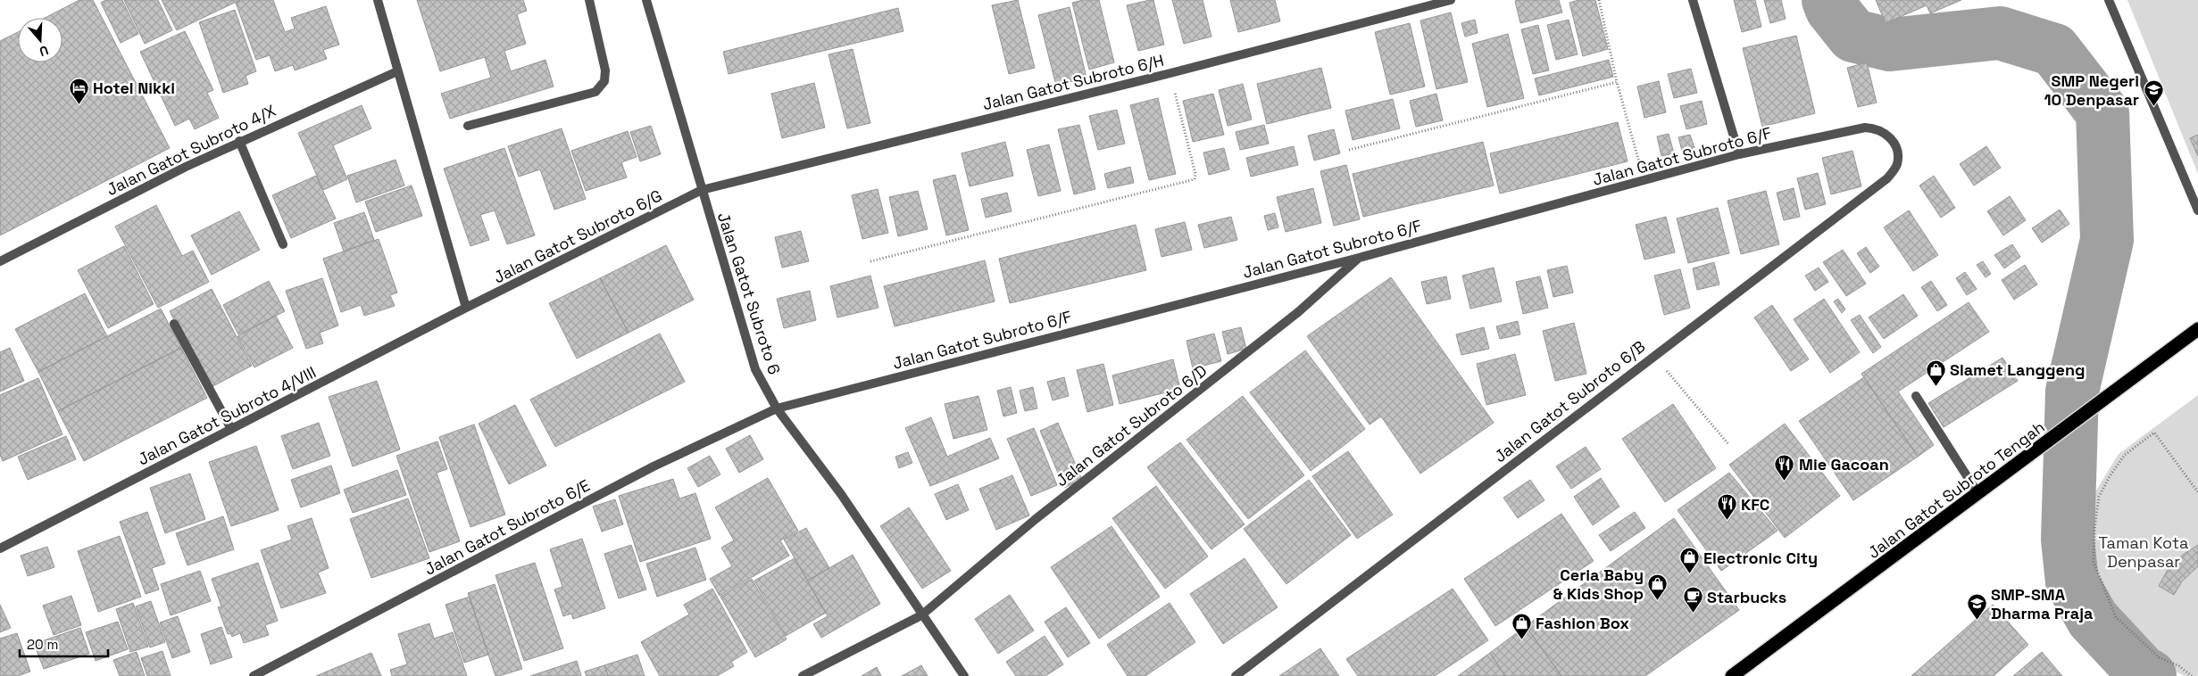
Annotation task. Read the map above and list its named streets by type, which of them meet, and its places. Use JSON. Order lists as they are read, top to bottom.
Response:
{
  "streets": {
    "highway": ["Jalan Gatot Subroto Tengah"],
    "street": [
      "Jalan Gatot Subroto 6/H",
      "Jalan Gatot Subroto 4/X",
      "Jalan Gatot Subroto 6/F",
      "Jalan Gatot Subroto 6/G",
      "Jalan Gatot Subroto 6",
      "Jalan Gatot Subroto 6/B",
      "Jalan Gatot Subroto 4/VIII",
      "Jalan Gatot Subroto 6/D",
      "Jalan Gatot Subroto 6/E"
    ]
  },
  "crossings": [
    ["Jalan Gatot Subroto 6/H", "Jalan Gatot Subroto 6/G"],
    ["Jalan Gatot Subroto 6/H", "Jalan Gatot Subroto 6"],
    ["Jalan Gatot Subroto 6/F", "Jalan Gatot Subroto 6"],
    ["Jalan Gatot Subroto 6/F", "Jalan Gatot Subroto 6/B"],
    ["Jalan Gatot Subroto 6/F", "Jalan Gatot Subroto 6/D"],
    ["Jalan Gatot Subroto 6/F", "Jalan Gatot Subroto 6/E"],
    ["Jalan Gatot Subroto 6/G", "Jalan Gatot Subroto 6"],
    ["Jalan Gatot Subroto 6/G", "Jalan Gatot Subroto 4/VIII"],
    ["Jalan Gatot Subroto 6", "Jalan Gatot Subroto 6/D"],
    ["Jalan Gatot Subroto 6", "Jalan Gatot Subroto 6/E"]
  ],
  "parks": ["Taman Kota Denpasar"],
  "places": {
    "hotel": ["Hotel Nikki"],
    "school or university": ["SMP Negeri 10 Denpasar", "SMP-SMA Dharma Praja"],
    "shop": [
      "Slamet Langgeng",
      "Electronic City",
      "Ceria Baby & Kids Shop",
      "Fashion Box"
    ],
    "restaurant": ["Mie Gacoan", "KFC"],
    "cafe": ["Starbucks"]
  },
  "scale_bar": "20 m",
  "north": "bottom"
}
